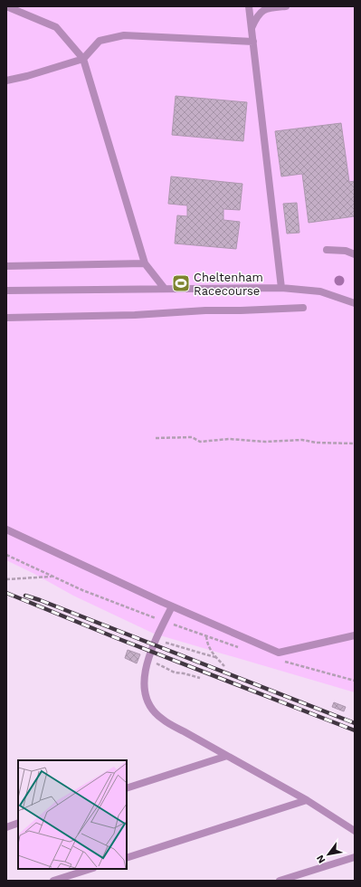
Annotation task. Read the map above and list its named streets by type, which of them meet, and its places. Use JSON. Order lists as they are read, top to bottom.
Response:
{
  "places": {
    "sports": ["Cheltenham Racecourse"]
  },
  "north": "bottom left"
}
